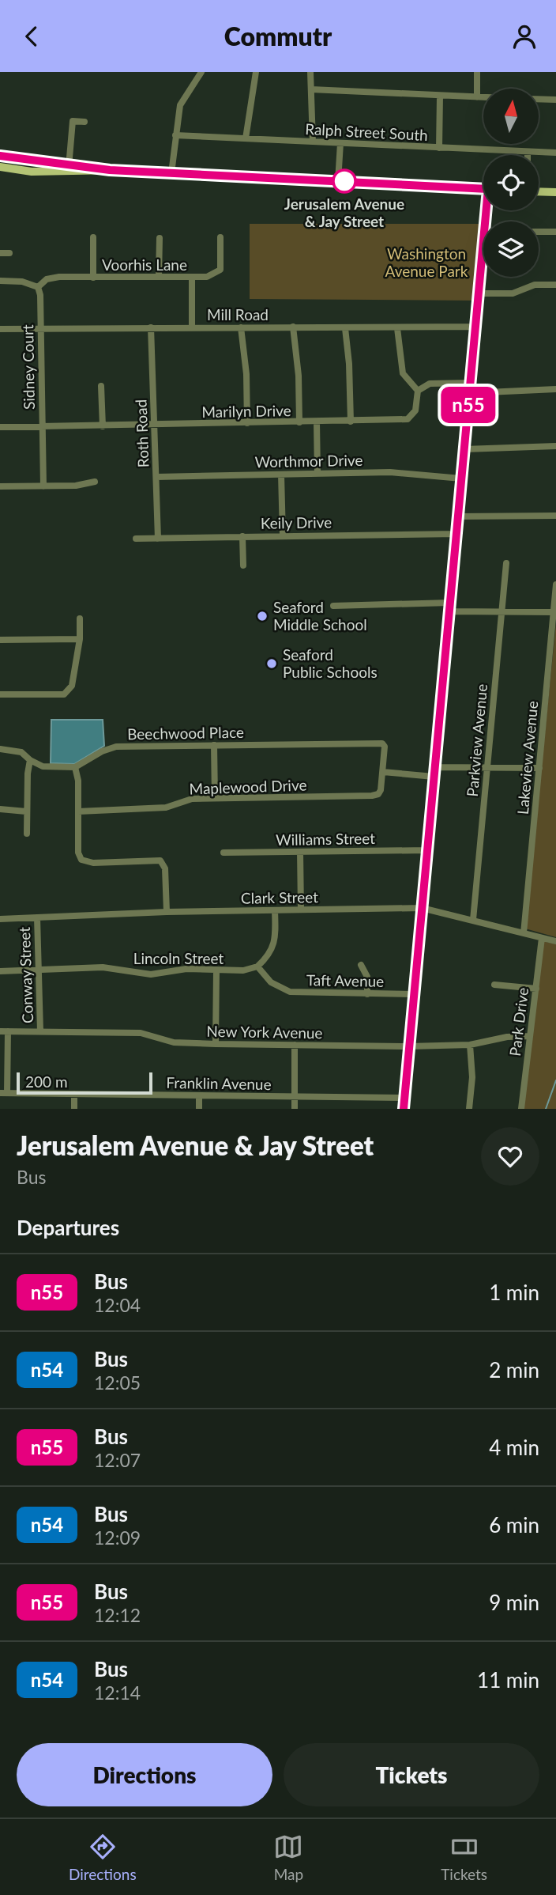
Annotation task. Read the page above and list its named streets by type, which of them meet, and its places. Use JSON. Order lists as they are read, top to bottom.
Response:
{
  "streets": {
    "street": [
      "Ralph Street South",
      "Voorhis Lane",
      "Mill Road",
      "Sidney Court",
      "Marilyn Drive",
      "Roth Road",
      "Worthmor Drive",
      "Keily Drive",
      "Beechwood Place",
      "Parkview Avenue",
      "Lakeview Avenue",
      "Maplewood Drive",
      "Williams Street",
      "Clark Street",
      "Lincoln Street",
      "Conway Street",
      "Taft Avenue",
      "Park Drive",
      "New York Avenue",
      "Franklin Avenue"
    ]
  },
  "crossings": [
    ["Voorhis Lane", "Sidney Court"],
    ["Mill Road", "Sidney Court"],
    ["Mill Road", "Roth Road"],
    ["Sidney Court", "Marilyn Drive"],
    ["Marilyn Drive", "Roth Road"],
    ["Roth Road", "Worthmor Drive"],
    ["Roth Road", "Keily Drive"],
    ["Beechwood Place", "Maplewood Drive"],
    ["Parkview Avenue", "Clark Street"],
    ["Lakeview Avenue", "Clark Street"],
    ["Clark Street", "Conway Street"],
    ["Clark Street", "Park Drive"],
    ["Lincoln Street", "Conway Street"],
    ["Lincoln Street", "Taft Avenue"],
    ["Conway Street", "New York Avenue"],
    ["Park Drive", "New York Avenue"]
  ],
  "parks": ["Washington Avenue Park"],
  "places": ["Jerusalem Avenue & Jay Street", "Seaford Middle School", "Seaford Public Schools"],
  "lines": ["bus line n55"],
  "scale_bar": "200 m",
  "north": "top",
  "page": {
    "header": "Commutr",
    "on_map": "n55",
    "scale": "200 m",
    "heading": [
      ["Jerusalem Avenue & Jay Street", "Bus"],
      "Departures"
    ],
    "list": [
      {
        "mark": "n55",
        "name": "Bus",
        "note": "12:04",
        "value": "1 min"
      },
      {
        "mark": "n54",
        "name": "Bus",
        "note": "12:05",
        "value": "2 min"
      },
      {
        "mark": "n55",
        "name": "Bus",
        "note": "12:07",
        "value": "4 min"
      },
      {
        "mark": "n54",
        "name": "Bus",
        "note": "12:09",
        "value": "6 min"
      },
      {
        "mark": "n55",
        "name": "Bus",
        "note": "12:12",
        "value": "9 min"
      },
      {
        "mark": "n54",
        "name": "Bus",
        "note": "12:14",
        "value": "11 min"
      }
    ],
    "buttons": ["Directions", "Tickets"],
    "tabs": ["Directions", "Map", "Tickets"]
  }
}
